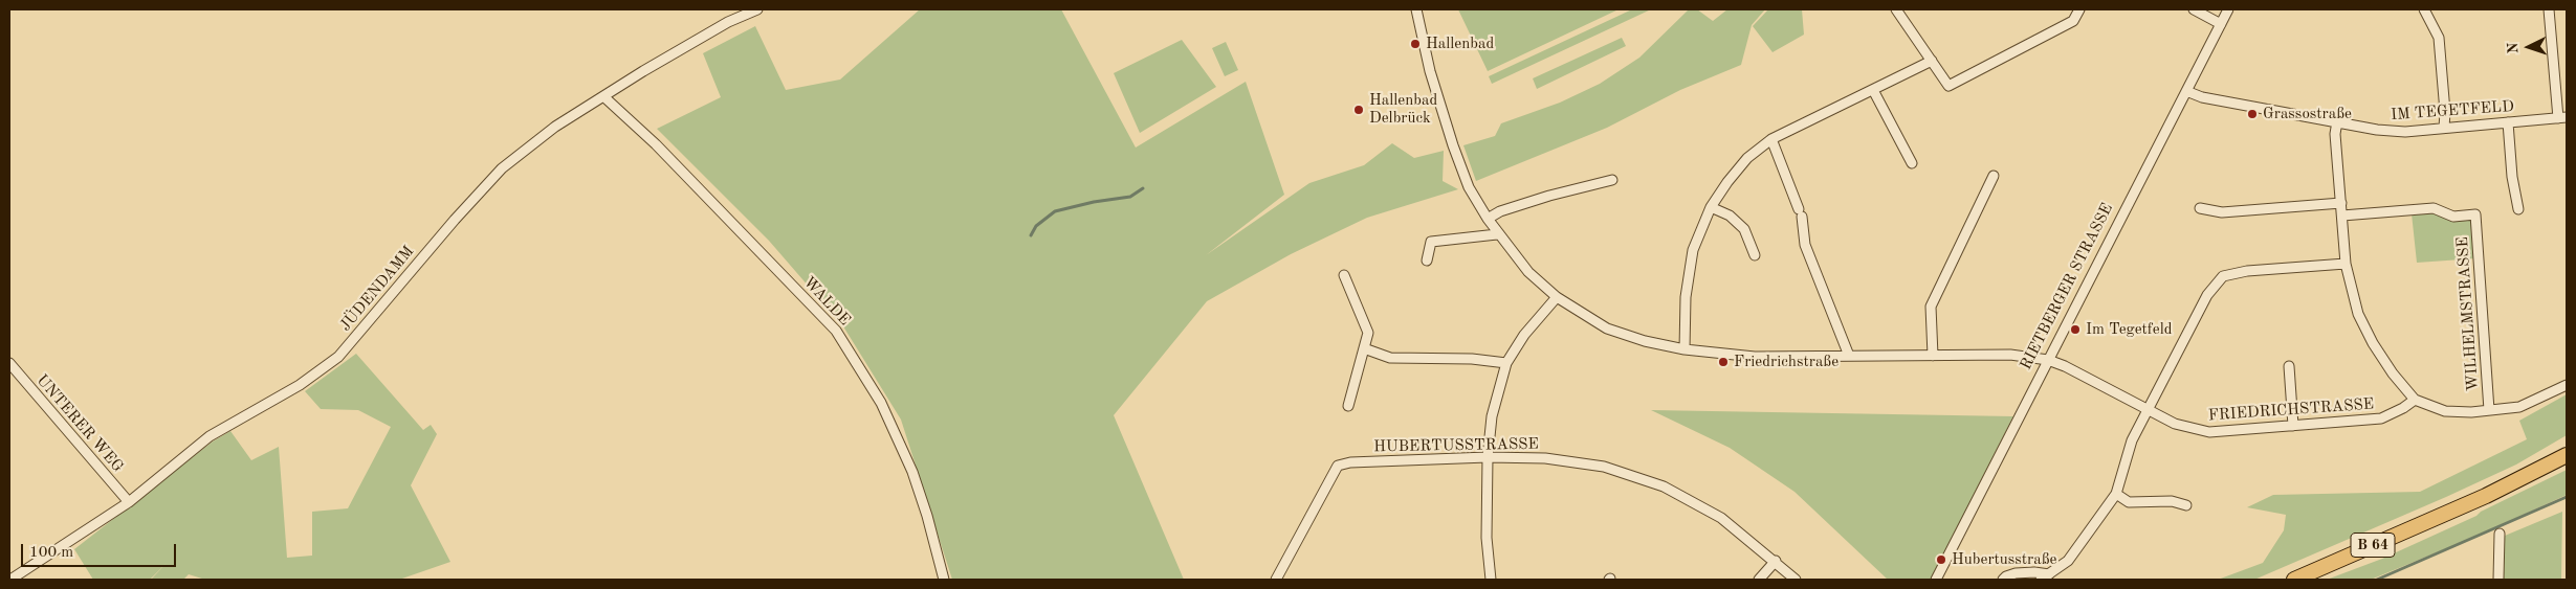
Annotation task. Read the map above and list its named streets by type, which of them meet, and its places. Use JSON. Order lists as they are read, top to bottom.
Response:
{
  "streets": {
    "main road": ["B 64"],
    "street": [
      "IM TEGETFELD",
      "RIETBERGER STRASSE",
      "JÜDENDAMM",
      "WALDE",
      "WILHELMSTRASSE",
      "FRIEDRICHSTRASSE",
      "UNTERER WEG",
      "HUBERTUSSTRASSE"
    ]
  },
  "crossings": [
    ["IM TEGETFELD", "RIETBERGER STRASSE"],
    ["RIETBERGER STRASSE", "FRIEDRICHSTRASSE"],
    ["JÜDENDAMM", "WALDE"],
    ["JÜDENDAMM", "UNTERER WEG"]
  ],
  "places": [
    "Hallenbad",
    "Hallenbad Delbrück",
    "Grassostraße",
    "Im Tegetfeld",
    "Friedrichstraße",
    "Hubertusstraße"
  ],
  "scale_bar": "100 m",
  "north": "left"
}
